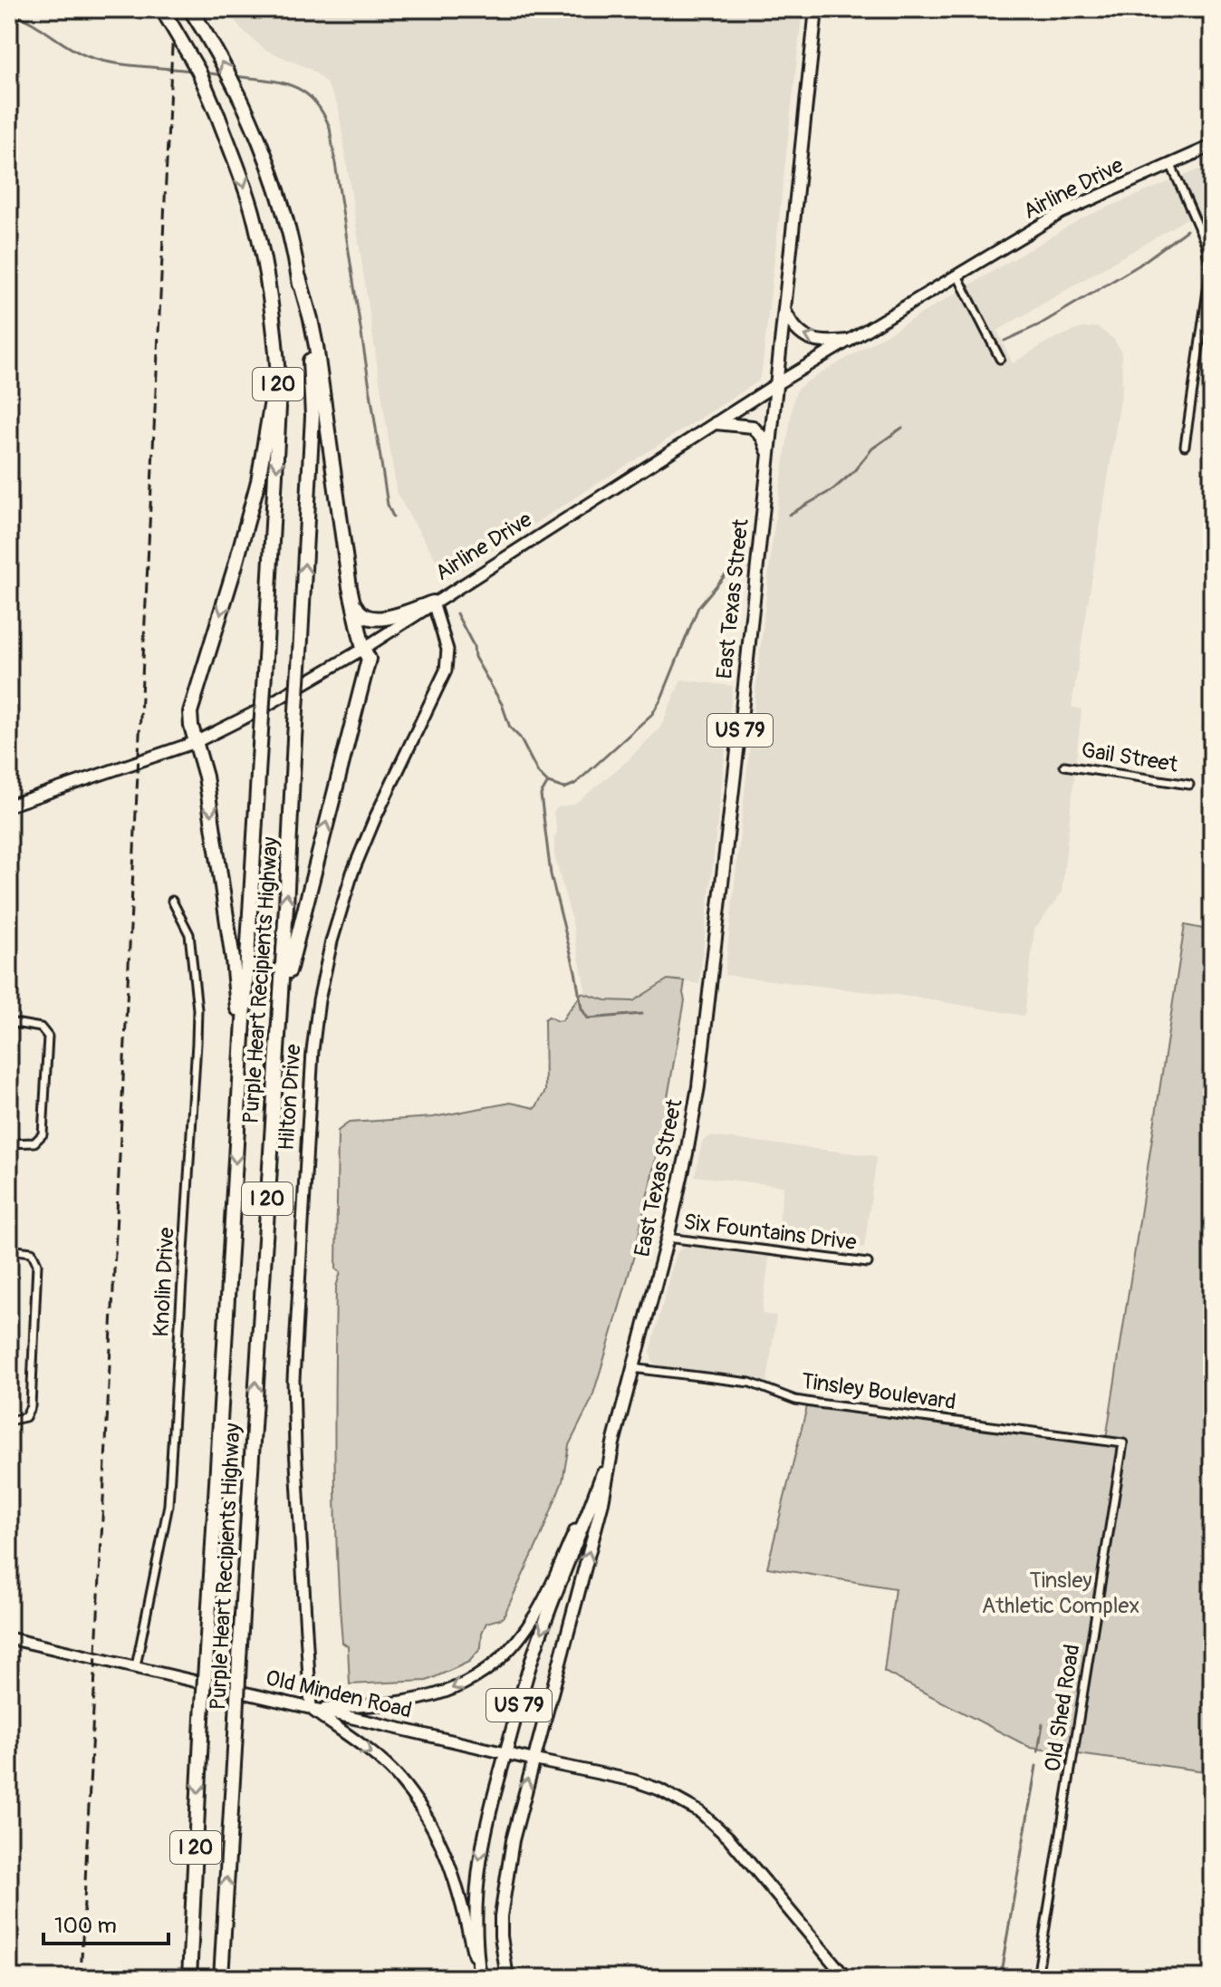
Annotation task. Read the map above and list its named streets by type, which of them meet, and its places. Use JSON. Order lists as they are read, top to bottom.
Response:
{
  "streets": {
    "highway": ["I 20", "Purple Heart Recipients Highway"],
    "main road": [
      "Airline Drive",
      "East Texas Street",
      "US 79",
      "Hilton Drive",
      "Old Minden Road"
    ],
    "street": [
      "Gail Street",
      "Six Fountains Drive",
      "Knolin Drive",
      "Tinsley Boulevard",
      "Old Shed Road"
    ]
  },
  "crossings": [
    ["Airline Drive", "East Texas Street"],
    ["Airline Drive", "Hilton Drive"],
    ["East Texas Street", "Six Fountains Drive"],
    ["East Texas Street", "Tinsley Boulevard"],
    ["East Texas Street", "Old Minden Road"],
    ["Hilton Drive", "Old Minden Road"],
    ["Knolin Drive", "Old Minden Road"],
    ["Tinsley Boulevard", "Old Shed Road"]
  ],
  "parks": ["Tinsley Athletic Complex"],
  "scale_bar": "100 m"
}
